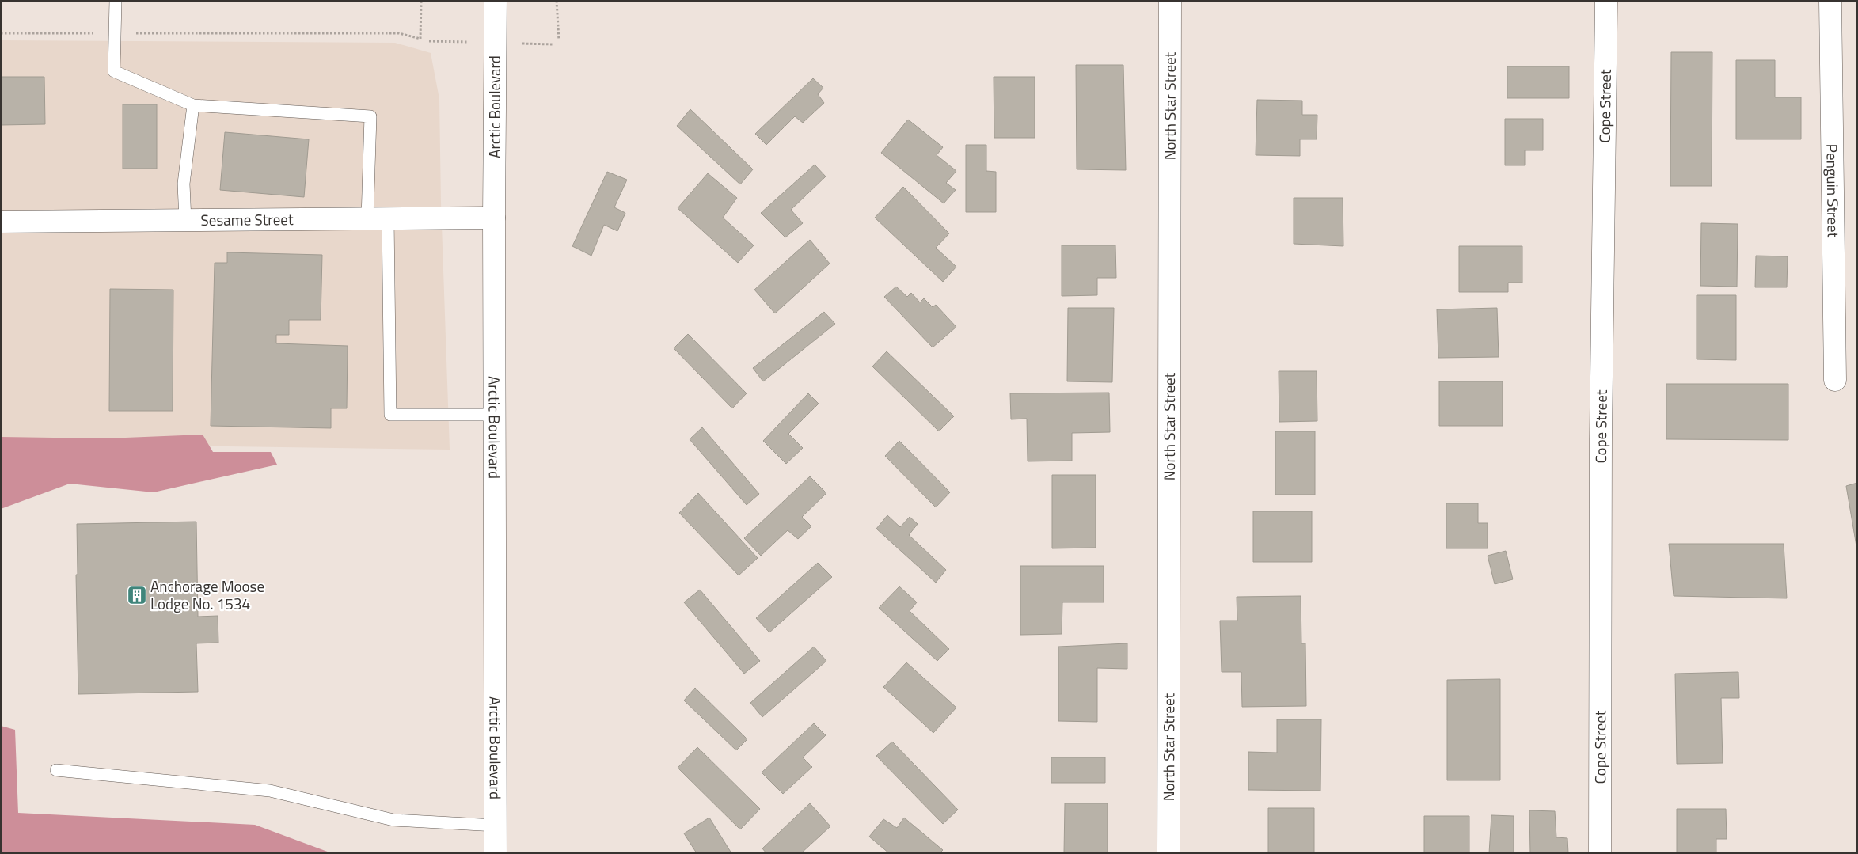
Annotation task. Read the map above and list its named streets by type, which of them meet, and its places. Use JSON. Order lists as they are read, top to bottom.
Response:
{
  "streets": {
    "street": [
      "Arctic Boulevard",
      "North Star Street",
      "Cope Street",
      "Penguin Street",
      "Sesame Street"
    ]
  },
  "crossings": [
    ["Arctic Boulevard", "Sesame Street"]
  ],
  "places": {
    "building": ["Anchorage Moose Lodge No. 1534"]
  }
}
